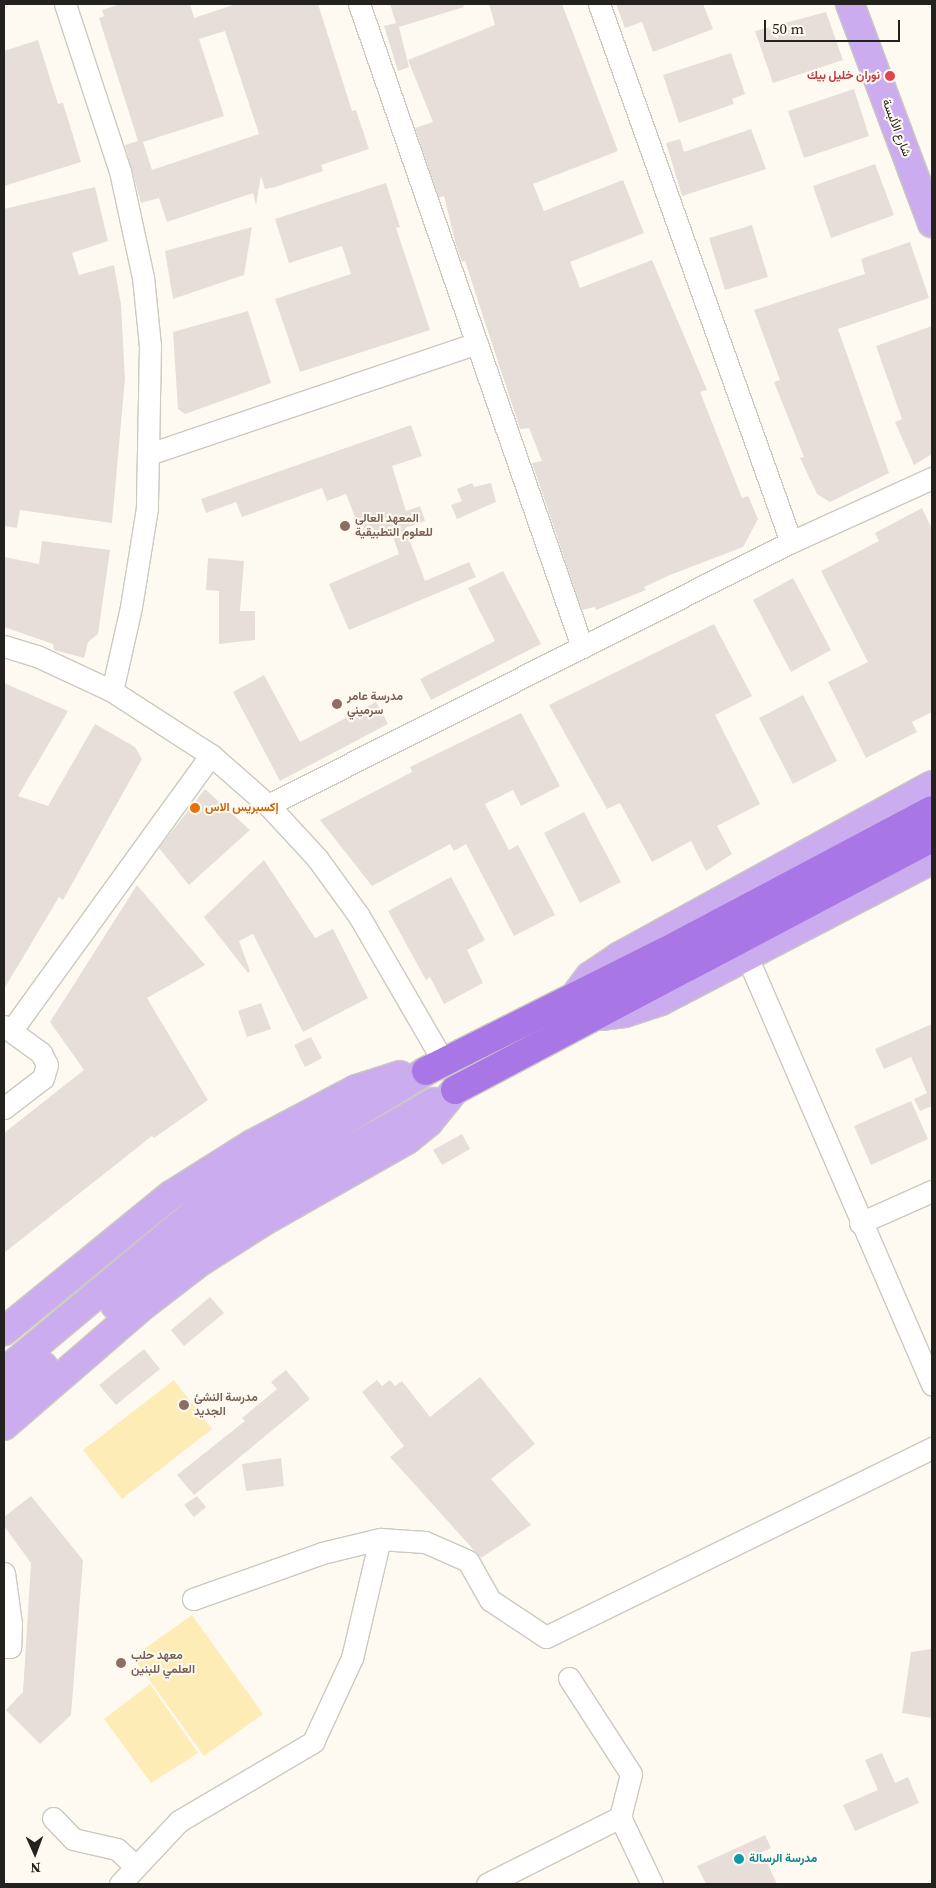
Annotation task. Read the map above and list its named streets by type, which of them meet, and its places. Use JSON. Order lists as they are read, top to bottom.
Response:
{
  "streets": {
    "main road": ["شارع الألبسة"]
  },
  "places": [
    "نوران خليل بيك",
    "المعهد العالي للعلوم التطبيقية",
    "مدرسة عامر سرميني",
    "إكسبريس الاس",
    "مدرسة النشئ الجديد",
    "معهد حلب العلمي للبنين",
    "مدرسة الرسالة"
  ],
  "scale_bar": "50 m",
  "north": "bottom"
}
